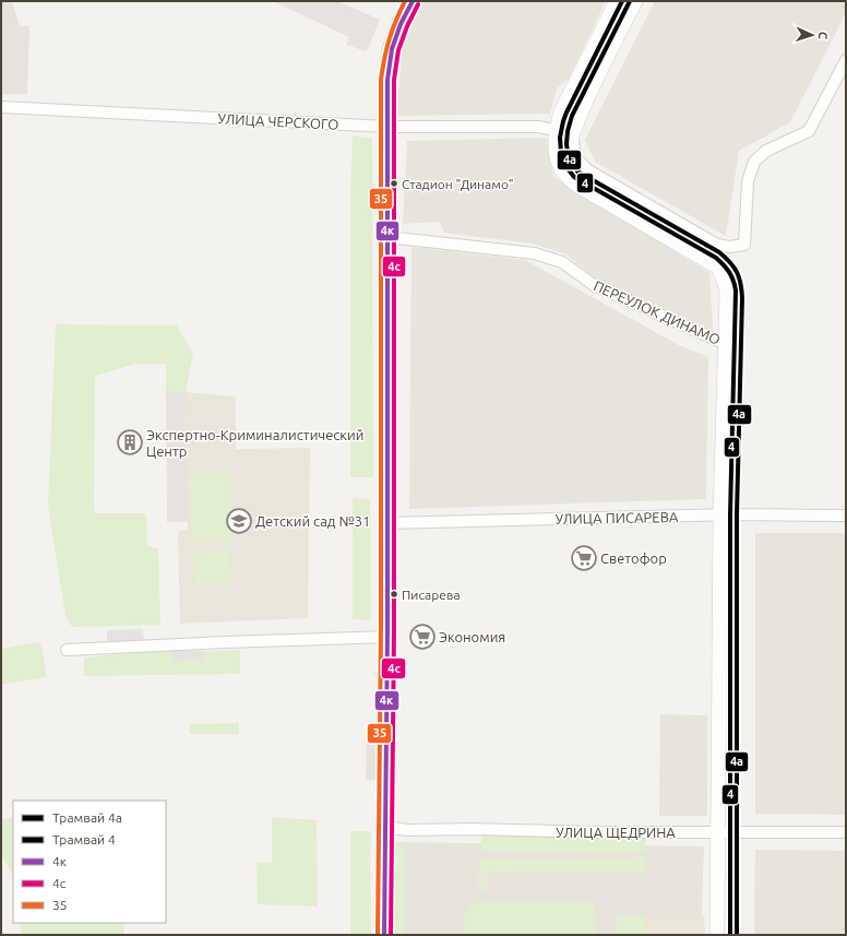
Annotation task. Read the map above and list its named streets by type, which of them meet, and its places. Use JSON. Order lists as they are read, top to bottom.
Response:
{
  "streets": {
    "street": [
      "УЛИЦА ЧЕРСКОГО",
      "ПЕРЕУЛОК ДИНАМО",
      "УЛИЦА ПИСАРЕВА",
      "УЛИЦА ЩЕДРИНА"
    ]
  },
  "places": {
    "other": ["Стадион \"Динамо\"", "Писарева"],
    "building": ["Экспертно-Криминалистический Центр"],
    "school or university": ["Детский сад №31"],
    "supermarket": ["Светофор", "Экономия"]
  },
  "lines": [
    "tram line 4a",
    "tram line 4",
    "transit line 4к",
    "transit line 35",
    "transit line 4с"
  ],
  "legend": [
    "Трамвай 4a",
    "Трамвай 4",
    "4к",
    "4с",
    "35"
  ],
  "north": "right"
}
